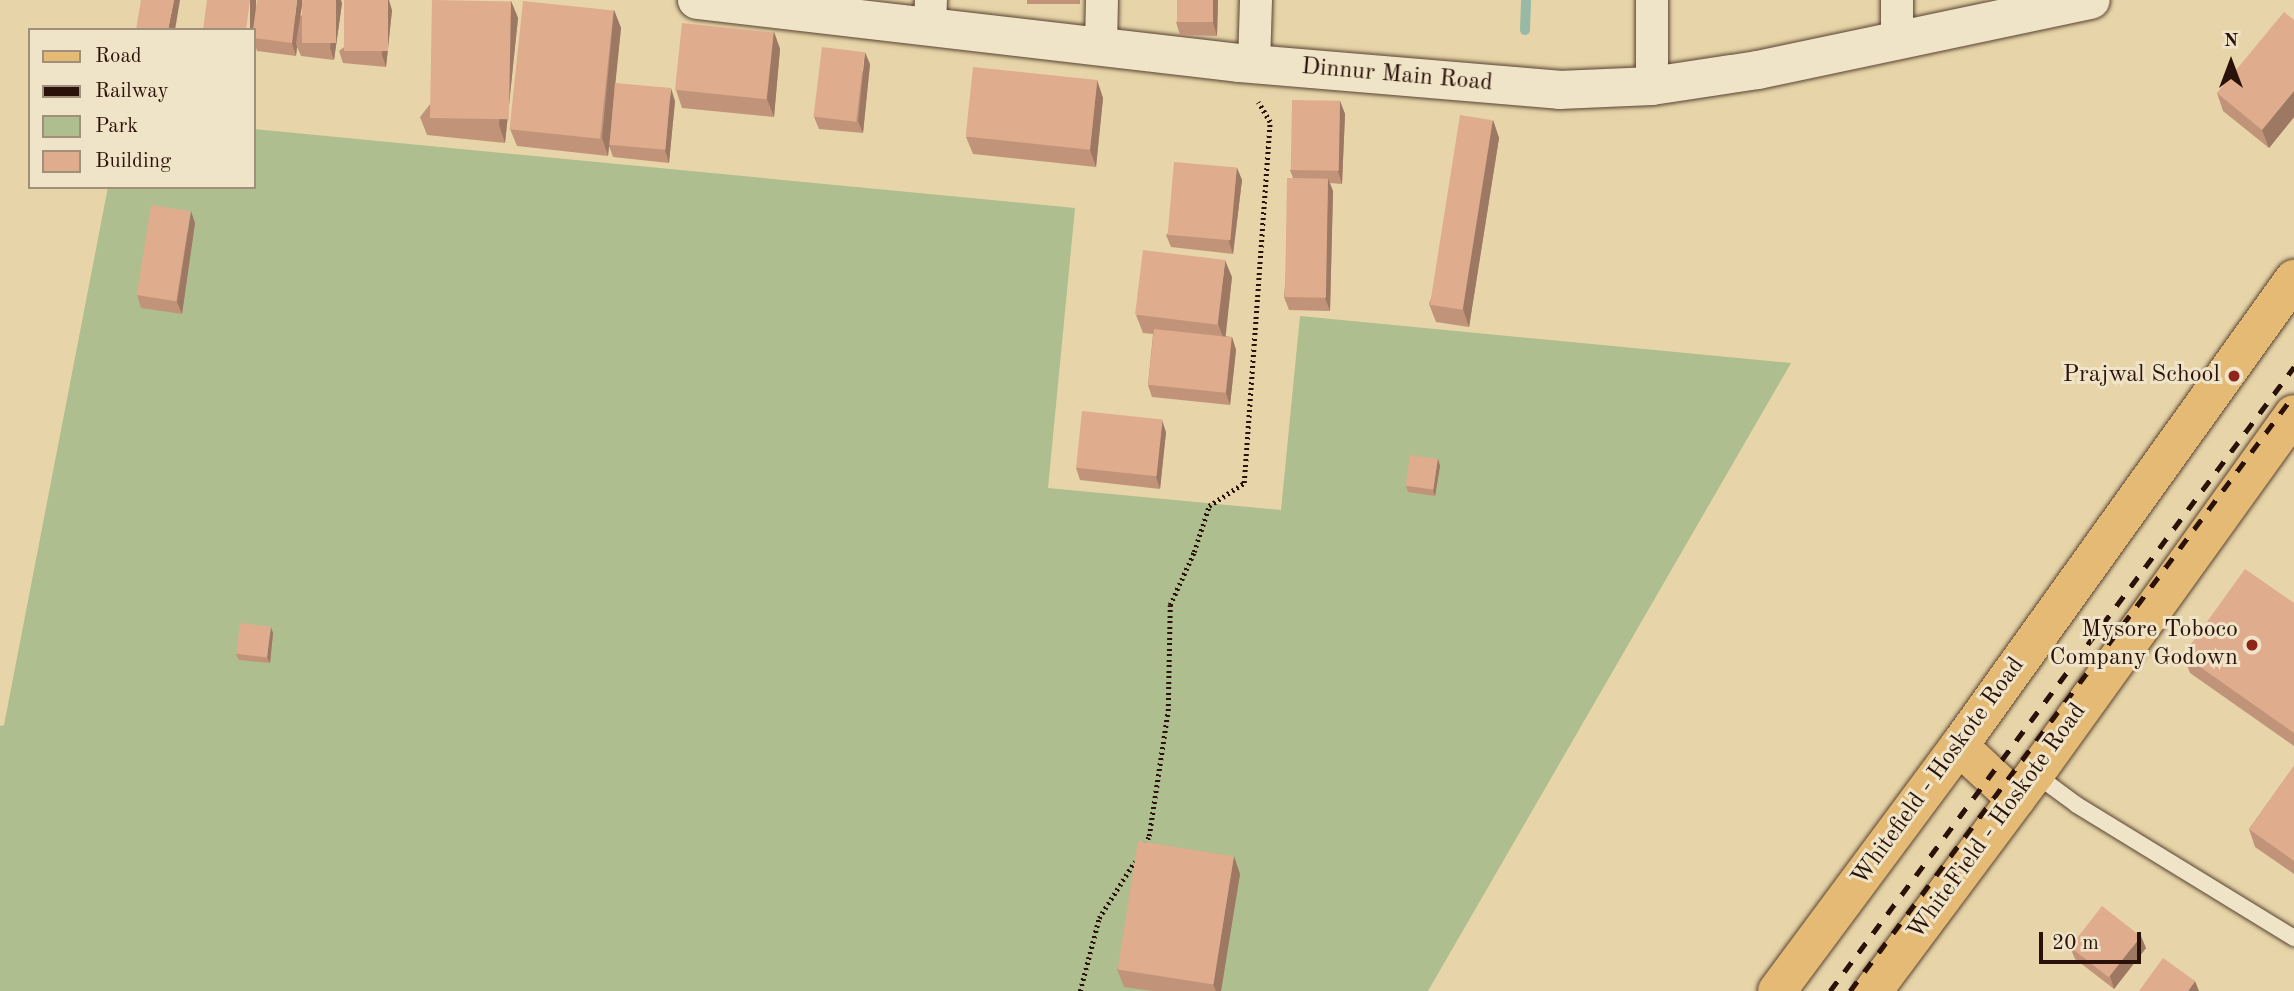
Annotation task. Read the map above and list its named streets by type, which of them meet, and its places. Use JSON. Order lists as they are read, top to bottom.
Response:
{
  "streets": {
    "main road": ["Whitefield - Hoskote Road", "WhiteField - Hoskote Road"],
    "street": ["Dinnur Main Road"]
  },
  "places": ["Prajwal School", "Mysore Toboco Company Godown"],
  "legend": [
    "Road",
    "Railway",
    "Park",
    "Building"
  ],
  "scale_bar": "20 m",
  "north": "top"
}
